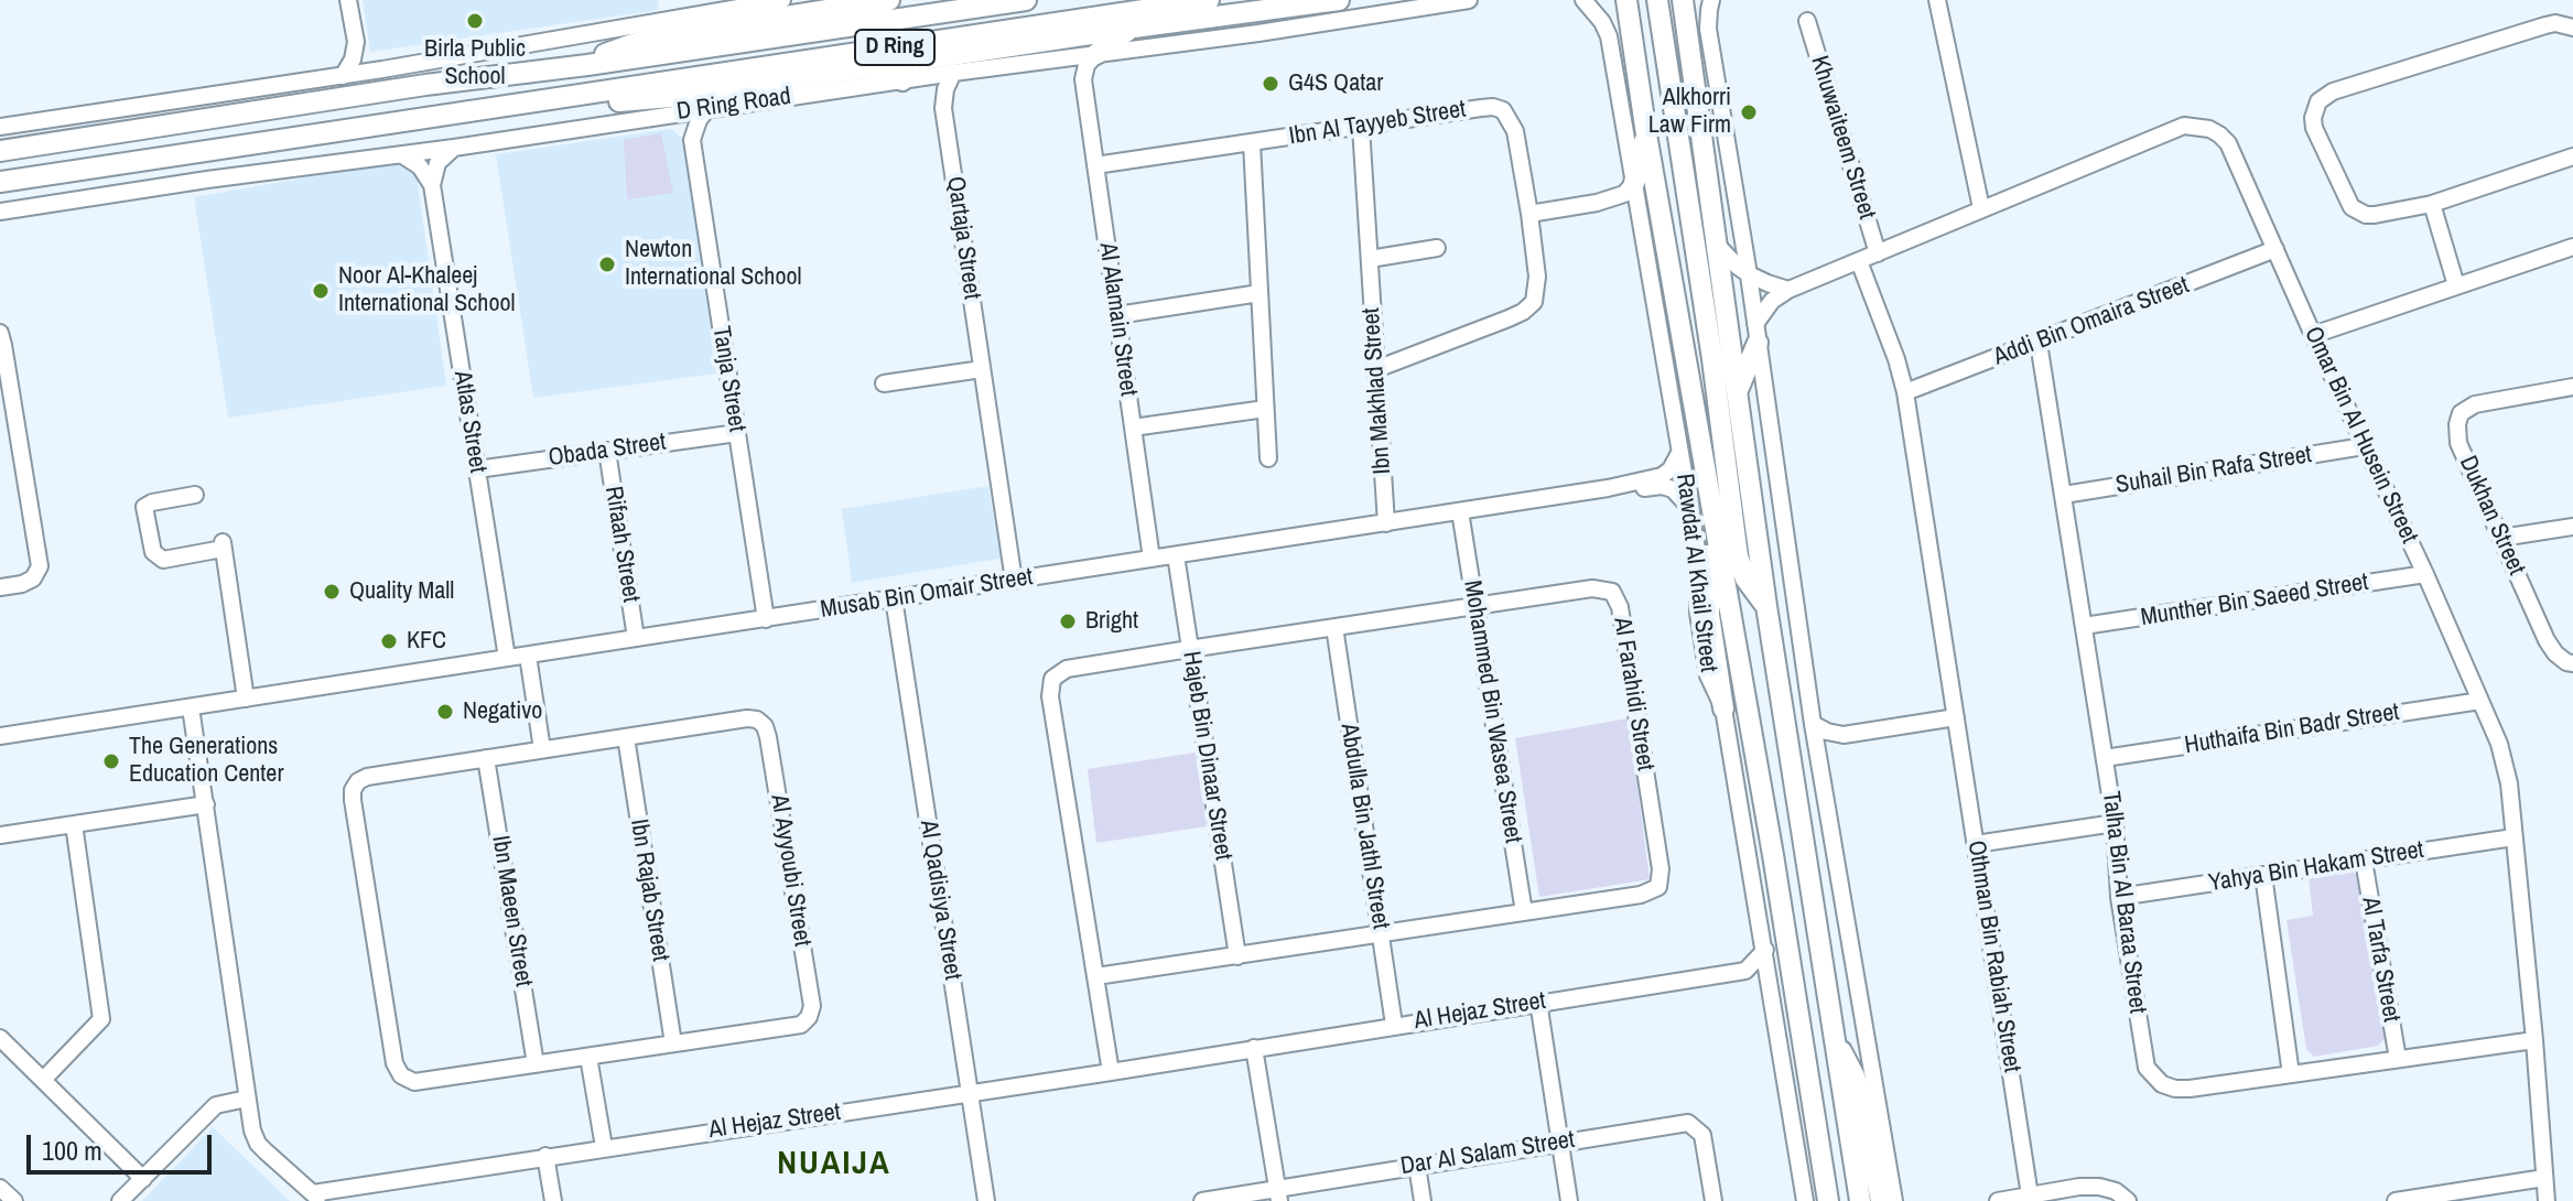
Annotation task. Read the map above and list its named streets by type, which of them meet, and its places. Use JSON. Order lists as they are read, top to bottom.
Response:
{
  "streets": {
    "main road": ["D Ring", "D Ring Road", "Rawdat Al Khail Street"],
    "street": [
      "Ibn Al Tayyeb Street",
      "Khuwaiteem Street",
      "Qartaja Street",
      "Al Alamain Street",
      "Addi Bin Omaira Street",
      "Tanja Street",
      "Ibn Makhlad Street",
      "Atlas Street",
      "Omar Bin Al Husein Street",
      "Obada Street",
      "Suhail Bin Rafa Street",
      "Dukhan Street",
      "Rifaah Street",
      "Musab Bin Omair Street",
      "Munther Bin Saeed Street",
      "Al Farahidi Street",
      "Mohammed Bin Wasea Street",
      "Huthaifa Bin Badr Street",
      "Hajeb Bin Dinaar Street",
      "Abdulla Bin Jathl Street",
      "Yahya Bin Hakam Street",
      "Al Ayyoubi Street",
      "Ibn Rajab Street",
      "Al Qadisiya Street",
      "Talha Bin Al Baraa Street",
      "Ibn Maeen Street",
      "Othman Bin Rabiah Street",
      "Al Tarfa Street",
      "Al Hejaz Street",
      "Dar Al Salam Street"
    ]
  },
  "crossings": [
    ["D Ring Road", "Qartaja Street"],
    ["Ibn Al Tayyeb Street", "Al Alamain Street"],
    ["Ibn Al Tayyeb Street", "Ibn Makhlad Street"],
    ["Khuwaiteem Street", "Omar Bin Al Husein Street"],
    ["Qartaja Street", "Musab Bin Omair Street"],
    ["Al Alamain Street", "Musab Bin Omair Street"],
    ["Addi Bin Omaira Street", "Omar Bin Al Husein Street"],
    ["Addi Bin Omaira Street", "Talha Bin Al Baraa Street"],
    ["Addi Bin Omaira Street", "Othman Bin Rabiah Street"],
    ["Tanja Street", "Obada Street"],
    ["Tanja Street", "Musab Bin Omair Street"],
    ["Ibn Makhlad Street", "Musab Bin Omair Street"],
    ["Atlas Street", "Obada Street"],
    ["Atlas Street", "Musab Bin Omair Street"],
    ["Omar Bin Al Husein Street", "Suhail Bin Rafa Street"],
    ["Omar Bin Al Husein Street", "Munther Bin Saeed Street"],
    ["Omar Bin Al Husein Street", "Huthaifa Bin Badr Street"],
    ["Omar Bin Al Husein Street", "Yahya Bin Hakam Street"],
    ["Omar Bin Al Husein Street", "Talha Bin Al Baraa Street"],
    ["Omar Bin Al Husein Street", "Othman Bin Rabiah Street"],
    ["Obada Street", "Rifaah Street"],
    ["Suhail Bin Rafa Street", "Talha Bin Al Baraa Street"],
    ["Rifaah Street", "Musab Bin Omair Street"],
    ["Rawdat Al Khail Street", "Musab Bin Omair Street"],
    ["Musab Bin Omair Street", "Mohammed Bin Wasea Street"],
    ["Musab Bin Omair Street", "Hajeb Bin Dinaar Street"],
    ["Musab Bin Omair Street", "Al Qadisiya Street"],
    ["Musab Bin Omair Street", "Al Hejaz Street"],
    ["Munther Bin Saeed Street", "Talha Bin Al Baraa Street"],
    ["Al Farahidi Street", "Mohammed Bin Wasea Street"],
    ["Al Farahidi Street", "Hajeb Bin Dinaar Street"],
    ["Al Farahidi Street", "Abdulla Bin Jathl Street"],
    ["Al Farahidi Street", "Al Hejaz Street"],
    ["Huthaifa Bin Badr Street", "Talha Bin Al Baraa Street"],
    ["Abdulla Bin Jathl Street", "Al Hejaz Street"],
    ["Yahya Bin Hakam Street", "Talha Bin Al Baraa Street"],
    ["Yahya Bin Hakam Street", "Al Tarfa Street"],
    ["Al Ayyoubi Street", "Ibn Rajab Street"],
    ["Al Ayyoubi Street", "Ibn Maeen Street"],
    ["Al Qadisiya Street", "Al Hejaz Street"],
    ["Talha Bin Al Baraa Street", "Al Tarfa Street"]
  ],
  "districts": ["NUAIJA"],
  "places": [
    "Birla Public School",
    "G4S Qatar",
    "Alkhorri Law Firm",
    "Newton International School",
    "Noor Al-Khaleej International School",
    "Quality Mall",
    "Bright",
    "KFC",
    "Negativo",
    "The Generations Education Center"
  ],
  "scale_bar": "100 m"
}
